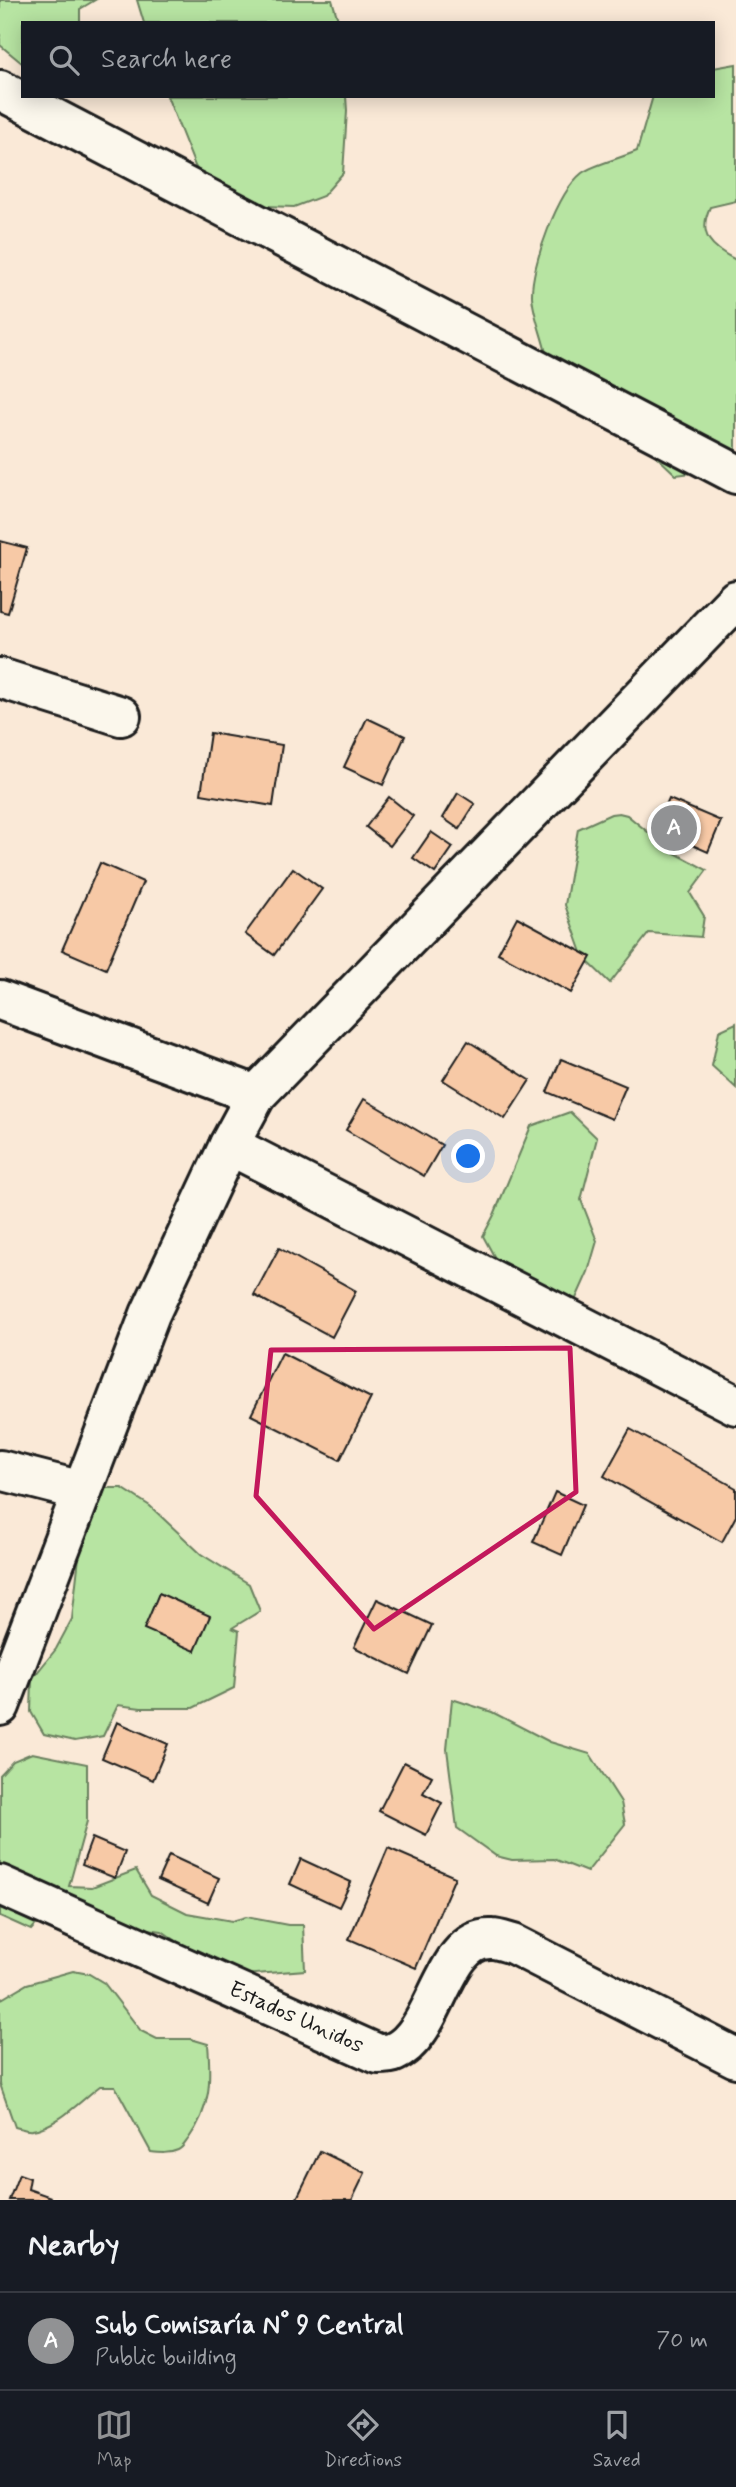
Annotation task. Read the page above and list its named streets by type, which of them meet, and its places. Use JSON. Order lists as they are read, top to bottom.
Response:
{
  "streets": {
    "street": ["Estados Unidos"]
  },
  "page": {
    "search": "Search here",
    "pins": "A",
    "heading": "Nearby",
    "list": [
      {
        "mark": "A",
        "name": "Sub Comisaría N° 9 Central",
        "note": "Public building",
        "value": "70 m"
      }
    ],
    "nav": ["Map", "Directions", "Saved"]
  }
}
